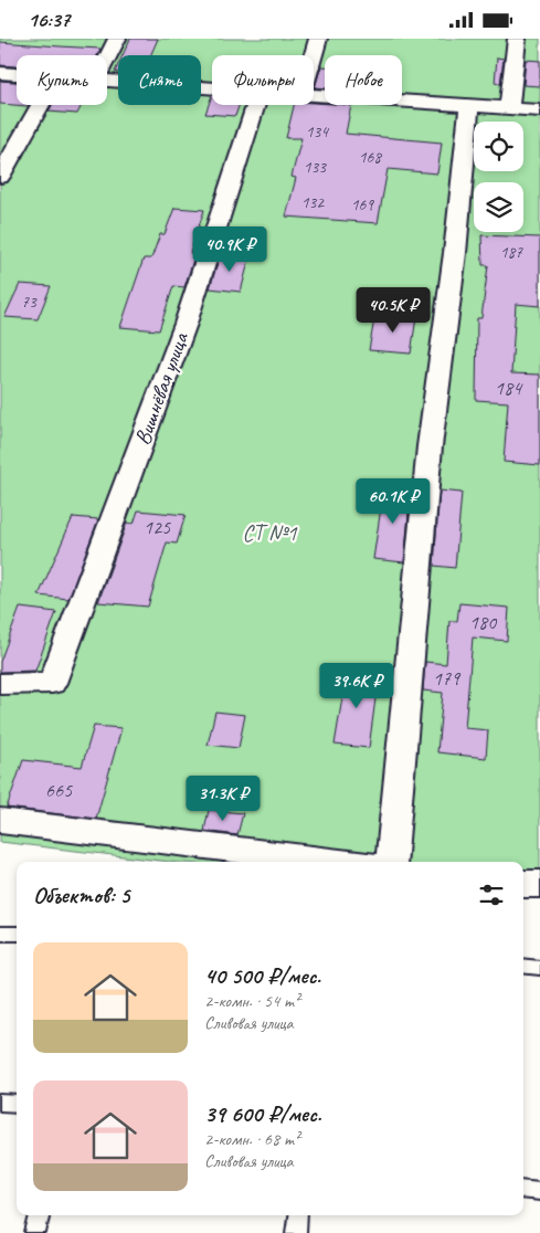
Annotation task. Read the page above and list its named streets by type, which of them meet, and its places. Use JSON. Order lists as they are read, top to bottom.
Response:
{
  "streets": {
    "street": ["Вишнёвая улица"]
  },
  "parks": ["СТ №1"],
  "house_numbers": [
    "134",
    "168",
    "133",
    "132",
    "169",
    "187",
    "73",
    "184",
    "125",
    "180",
    "179",
    "665"
  ],
  "page": {
    "status": "16:37",
    "chip": [
      "Купить",
      "Снять",
      "Фильтры",
      "Новое"
    ],
    "price": [
      "40.9K ₽",
      "40.5K ₽",
      "60.1K ₽",
      "39.6K ₽",
      "31.3K ₽"
    ],
    "heading": "Объектов: 5",
    "list": [
      {
        "name": "40 500 ₽/мес.",
        "note": "2-комн. · 54 m² · Сливовая улица"
      },
      {
        "name": "39 600 ₽/мес.",
        "note": "2-комн. · 68 m² · Сливовая улица"
      }
    ]
  }
}
